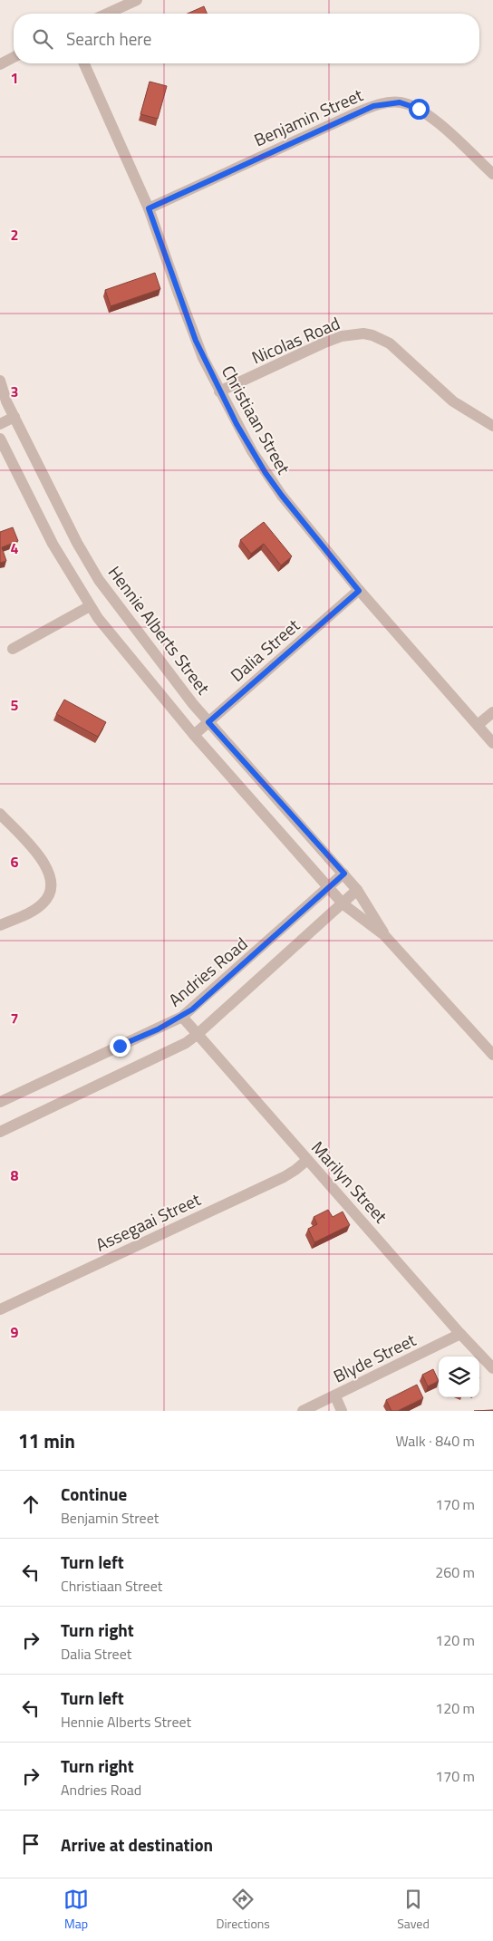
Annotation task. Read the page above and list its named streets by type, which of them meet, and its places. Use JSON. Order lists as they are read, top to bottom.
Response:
{
  "streets": {
    "street": [
      "Benjamin Street",
      "Nicolas Road",
      "Christiaan Street",
      "Hennie Alberts Street",
      "Dalia Street",
      "Andries Road",
      "Marilyn Street",
      "Assegaai Street",
      "Blyde Street"
    ]
  },
  "crossings": [
    ["Benjamin Street", "Christiaan Street"],
    ["Nicolas Road", "Christiaan Street"],
    ["Christiaan Street", "Dalia Street"],
    ["Hennie Alberts Street", "Dalia Street"],
    ["Hennie Alberts Street", "Andries Road"],
    ["Andries Road", "Marilyn Street"],
    ["Marilyn Street", "Assegaai Street"],
    ["Marilyn Street", "Blyde Street"]
  ],
  "page": {
    "search": "Search here",
    "heading": ["11 min", "Walk · 840 m"],
    "list": [
      ["Continue", "Benjamin Street", "170 m"],
      ["Turn left", "Christiaan Street", "260 m"],
      ["Turn right", "Dalia Street", "120 m"],
      ["Turn left", "Hennie Alberts Street", "120 m"],
      ["Turn right", "Andries Road", "170 m"],
      "Arrive at destination"
    ],
    "nav": ["Map", "Directions", "Saved"]
  },
  "grid": {
    "rows": [
      "1",
      "2",
      "3",
      "4",
      "5",
      "6",
      "7",
      "8",
      "9"
    ]
  }
}
